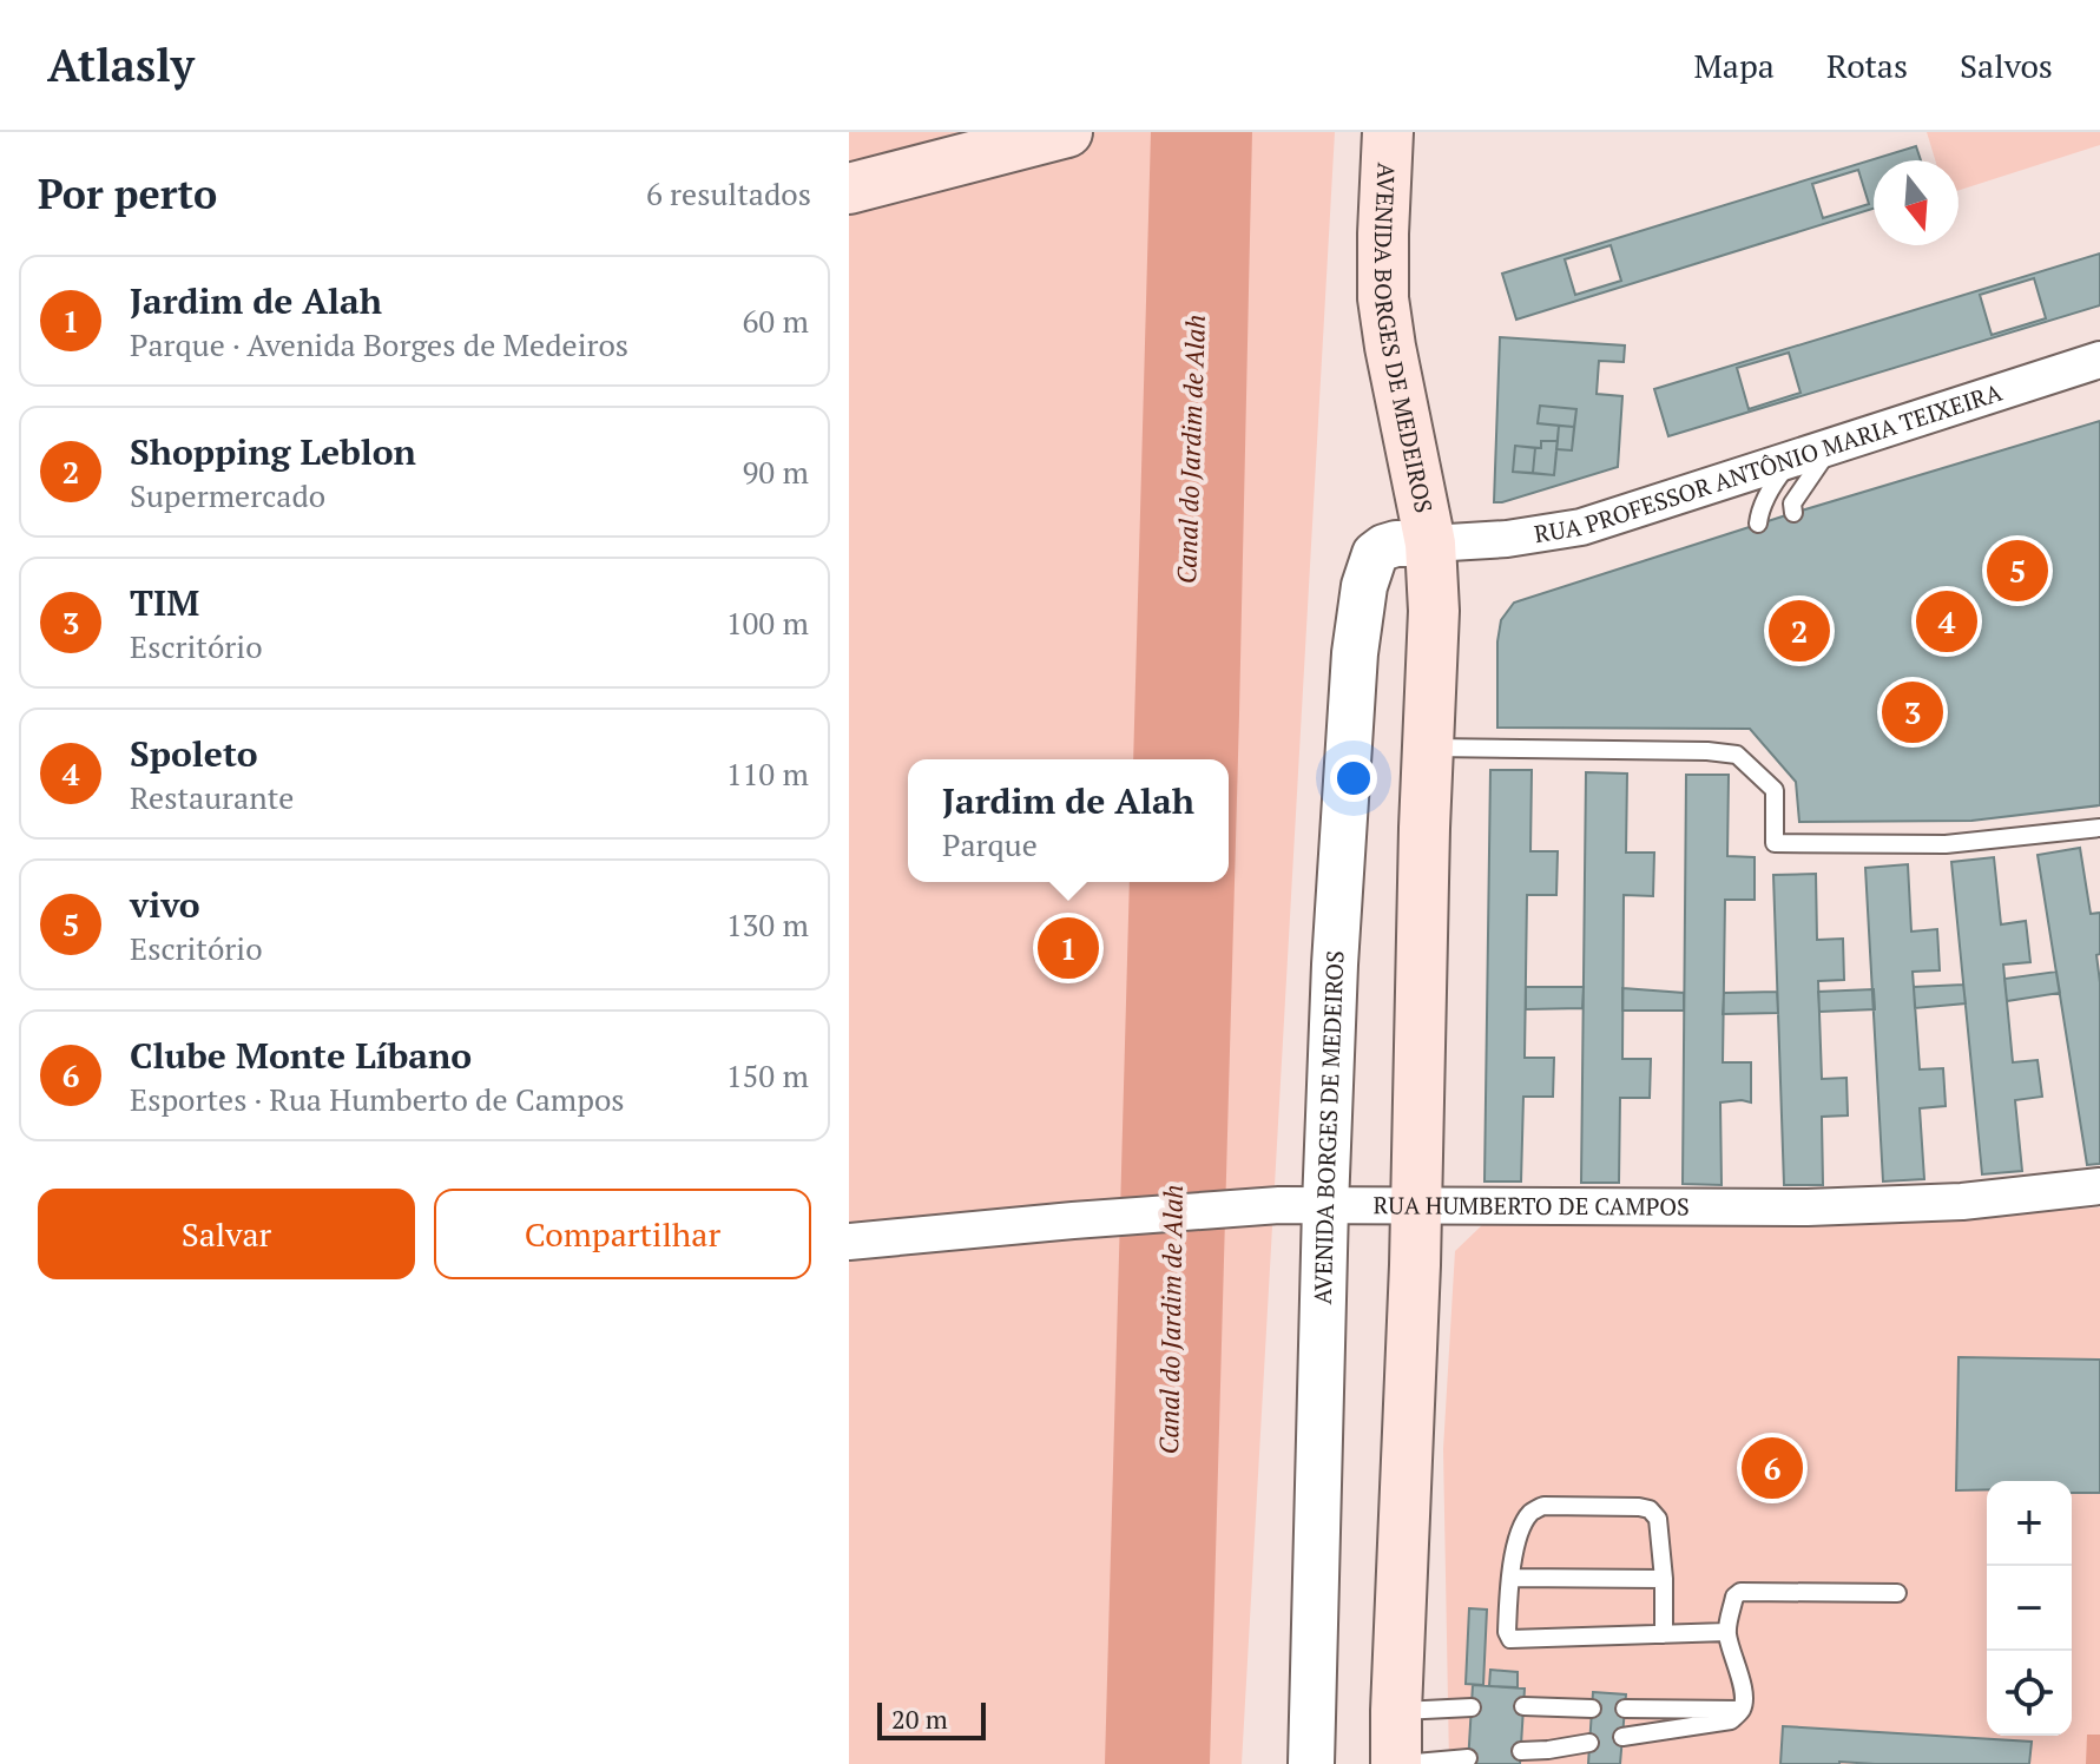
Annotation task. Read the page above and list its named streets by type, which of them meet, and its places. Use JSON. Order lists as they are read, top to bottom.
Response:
{
  "streets": {
    "main road": ["AVENIDA BORGES DE MEDEIROS"],
    "street": ["RUA PROFESSOR ANTÔNIO MARIA TEIXEIRA", "RUA HUMBERTO DE CAMPOS"]
  },
  "crossings": [
    ["AVENIDA BORGES DE MEDEIROS", "RUA PROFESSOR ANTÔNIO MARIA TEIXEIRA"],
    ["AVENIDA BORGES DE MEDEIROS", "RUA HUMBERTO DE CAMPOS"]
  ],
  "water": ["Canal do Jardim de Alah"],
  "scale_bar": "20 m",
  "north": "bottom",
  "page": {
    "header": "Atlasly",
    "nav": ["Mapa", "Rotas", "Salvos"],
    "heading": ["Por perto", "6 resultados"],
    "list": [
      {
        "mark": "1",
        "name": "Jardim de Alah",
        "note": "Parque · Avenida Borges de Medeiros",
        "value": "60 m"
      },
      {
        "mark": "2",
        "name": "Shopping Leblon",
        "note": "Supermercado",
        "value": "90 m"
      },
      {
        "mark": "3",
        "name": "TIM",
        "note": "Escritório",
        "value": "100 m"
      },
      {
        "mark": "4",
        "name": "Spoleto",
        "note": "Restaurante",
        "value": "110 m"
      },
      {
        "mark": "5",
        "name": "vivo",
        "note": "Escritório",
        "value": "130 m"
      },
      {
        "mark": "6",
        "name": "Clube Monte Líbano",
        "note": "Esportes · Rua Humberto de Campos",
        "value": "150 m"
      }
    ],
    "pins": [
      "5",
      "4",
      "2",
      "3",
      "1",
      "6"
    ],
    "popup": ["Jardim de Alah", "Parque"],
    "buttons": ["Salvar", "Compartilhar"],
    "map_buttons": ["+", "−"],
    "scale": "20 m"
  }
}
